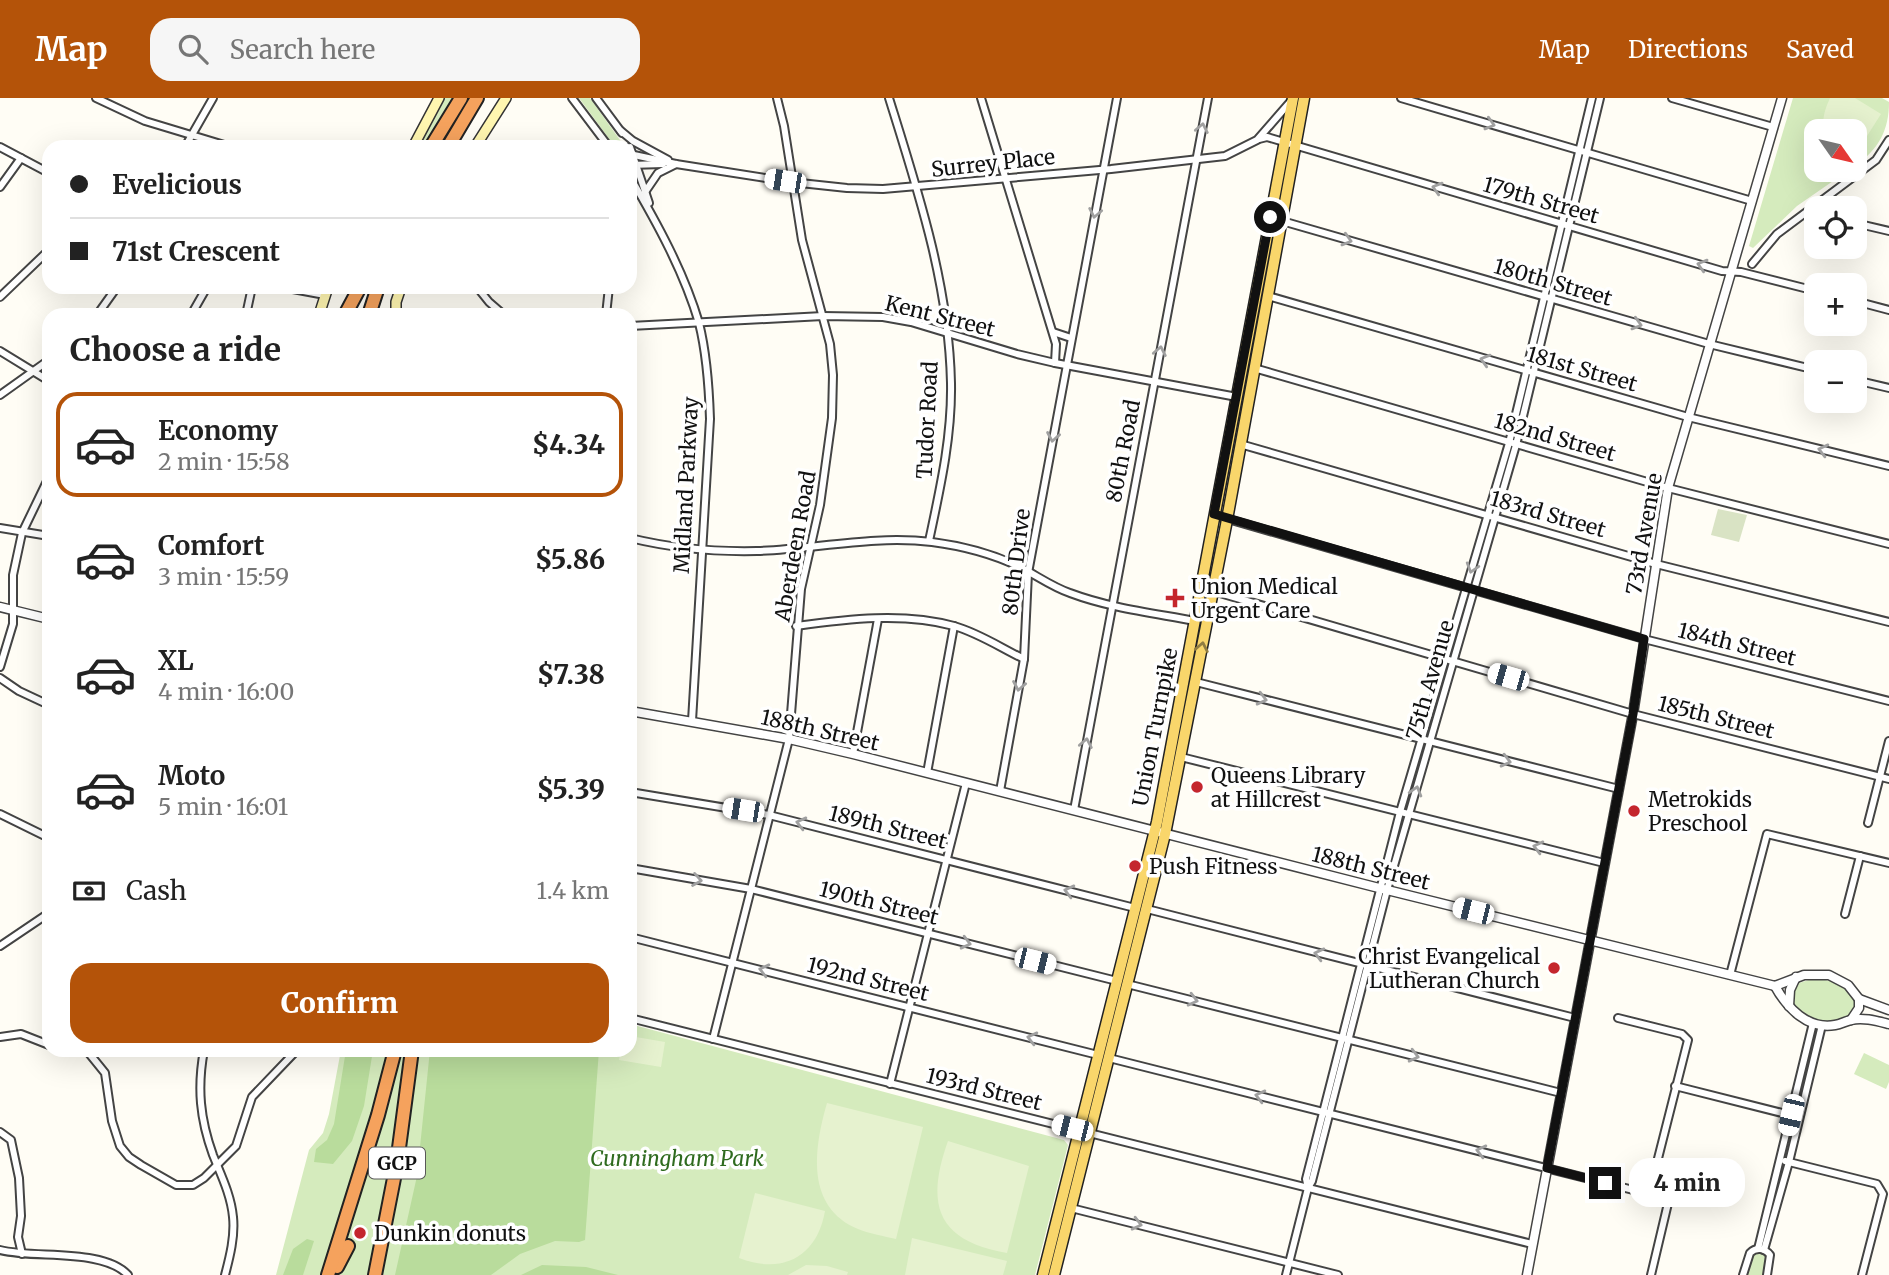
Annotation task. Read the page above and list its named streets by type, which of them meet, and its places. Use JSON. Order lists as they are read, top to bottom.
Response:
{
  "streets": {
    "highway": ["GCP"],
    "main road": ["Union Turnpike"],
    "street": [
      "Surrey Place",
      "179th Street",
      "180th Street",
      "Kent Street",
      "181st Street",
      "Tudor Road",
      "182nd Street",
      "80th Road",
      "Midland Parkway",
      "183rd Street",
      "73rd Avenue",
      "Aberdeen Road",
      "80th Drive",
      "184th Street",
      "75th Avenue",
      "185th Street",
      "188th Street",
      "189th Street",
      "190th Street",
      "192nd Street",
      "193rd Street"
    ]
  },
  "crossings": [
    ["Surrey Place", "179th Street"],
    ["Surrey Place", "Tudor Road"],
    ["Surrey Place", "80th Road"],
    ["Surrey Place", "Aberdeen Road"],
    ["Surrey Place", "80th Drive"],
    ["Surrey Place", "Union Turnpike"],
    ["179th Street", "73rd Avenue"],
    ["179th Street", "75th Avenue"],
    ["179th Street", "Union Turnpike"],
    ["180th Street", "73rd Avenue"],
    ["180th Street", "75th Avenue"],
    ["180th Street", "Union Turnpike"],
    ["Kent Street", "Tudor Road"],
    ["Kent Street", "80th Road"],
    ["Kent Street", "Midland Parkway"],
    ["Kent Street", "Aberdeen Road"],
    ["Kent Street", "80th Drive"],
    ["Kent Street", "Union Turnpike"],
    ["181st Street", "73rd Avenue"],
    ["181st Street", "75th Avenue"],
    ["181st Street", "Union Turnpike"],
    ["182nd Street", "73rd Avenue"],
    ["182nd Street", "75th Avenue"],
    ["182nd Street", "Union Turnpike"],
    ["80th Road", "188th Street"],
    ["Midland Parkway", "188th Street"],
    ["183rd Street", "73rd Avenue"],
    ["183rd Street", "75th Avenue"],
    ["183rd Street", "Union Turnpike"],
    ["73rd Avenue", "184th Street"],
    ["73rd Avenue", "185th Street"],
    ["73rd Avenue", "188th Street"],
    ["73rd Avenue", "190th Street"],
    ["73rd Avenue", "193rd Street"],
    ["Aberdeen Road", "188th Street"],
    ["Aberdeen Road", "189th Street"],
    ["Aberdeen Road", "190th Street"],
    ["Aberdeen Road", "192nd Street"],
    ["Aberdeen Road", "193rd Street"],
    ["80th Drive", "188th Street"],
    ["184th Street", "75th Avenue"],
    ["184th Street", "Union Turnpike"],
    ["75th Avenue", "185th Street"],
    ["75th Avenue", "188th Street"],
    ["75th Avenue", "190th Street"],
    ["75th Avenue", "193rd Street"],
    ["185th Street", "Union Turnpike"],
    ["Union Turnpike", "188th Street"],
    ["Union Turnpike", "189th Street"],
    ["Union Turnpike", "190th Street"],
    ["Union Turnpike", "192nd Street"],
    ["Union Turnpike", "193rd Street"]
  ],
  "one_way": [
    "179th Street",
    "180th Street",
    "181st Street",
    "80th Road",
    "80th Drive",
    "189th Street",
    "190th Street",
    "192nd Street"
  ],
  "parks": ["Cunningham Park"],
  "places": {
    "health": ["Union Medical Urgent Care"],
    "other": [
      "Queens Library at Hillcrest",
      "Metrokids Preschool",
      "Push Fitness",
      "Christ Evangelical Lutheran Church",
      "Dunkin donuts"
    ]
  },
  "north": "bottom right",
  "page": {
    "header": "Map",
    "search": "Search here",
    "nav": ["Map", "Directions", "Saved"],
    "map_buttons": ["+", "−"],
    "banner": ["Evelicious", "71st Crescent"],
    "heading": "Choose a ride",
    "list": [
      {
        "name": "Economy",
        "note": "2 min · 15:58",
        "value": "$4.34"
      },
      {
        "name": "Comfort",
        "note": "3 min · 15:59",
        "value": "$5.86"
      },
      {
        "name": "XL",
        "note": "4 min · 16:00",
        "value": "$7.38"
      },
      {
        "name": "Moto",
        "note": "5 min · 16:01",
        "value": "$5.39"
      }
    ],
    "pay": ["Cash", "1.4 km"],
    "buttons": "Confirm",
    "bubble": "4 min"
  }
}
